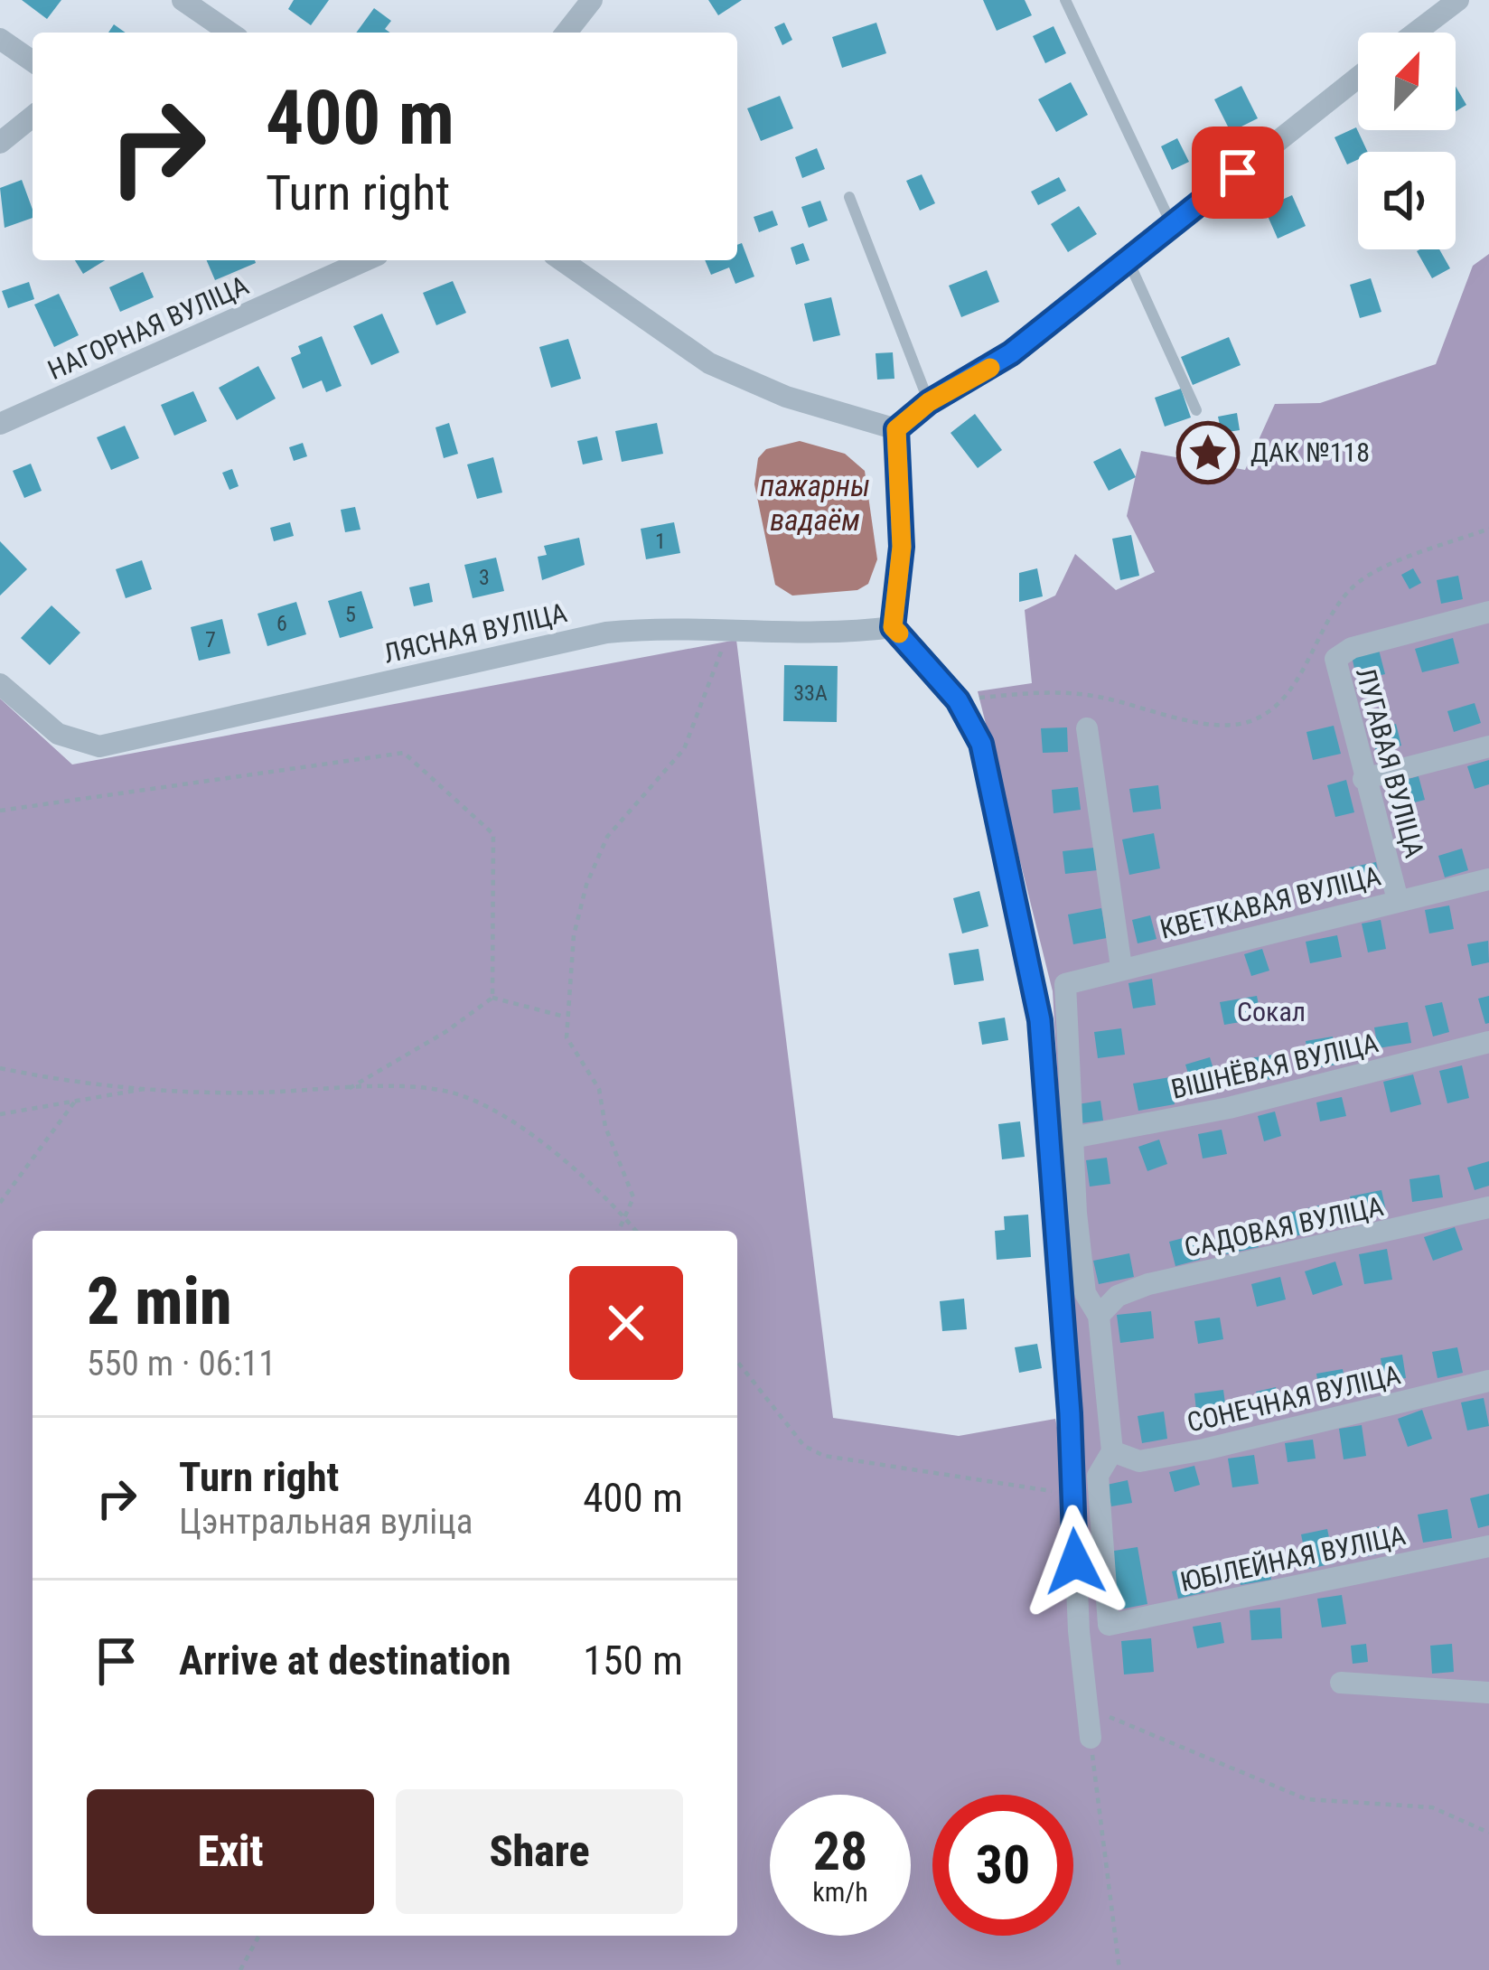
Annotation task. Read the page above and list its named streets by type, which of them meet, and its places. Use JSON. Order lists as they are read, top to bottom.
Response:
{
  "streets": {
    "street": [
      "НАГОРНАЯ ВУЛІЦА",
      "ЛЯСНАЯ ВУЛІЦА",
      "ЛУГАВАЯ ВУЛІЦА",
      "КВЕТКАВАЯ ВУЛІЦА",
      "ВІШНЁВАЯ ВУЛІЦА",
      "САДОВАЯ ВУЛІЦА",
      "СОНЕЧНАЯ ВУЛІЦА",
      "ЮБІЛЕЙНАЯ ВУЛІЦА"
    ]
  },
  "crossings": [
    ["ЛУГАВАЯ ВУЛІЦА", "КВЕТКАВАЯ ВУЛІЦА"],
    ["КВЕТКАВАЯ ВУЛІЦА", "ВІШНЁВАЯ ВУЛІЦА"],
    ["СОНЕЧНАЯ ВУЛІЦА", "ЮБІЛЕЙНАЯ ВУЛІЦА"]
  ],
  "water": ["пажарны вадаём"],
  "parks": ["Сокал"],
  "places": {
    "place": ["ДАК №118"]
  },
  "house_numbers": [
    "1",
    "3",
    "5",
    "6",
    "7",
    "33А"
  ],
  "north": "top right",
  "page": {
    "turn": ["400 m", "Turn right"],
    "heading": ["2 min", "550 m · 06:11"],
    "list": [
      {
        "name": "Turn right",
        "note": "Цэнтральная вуліца",
        "value": "400 m"
      },
      {
        "name": "Arrive at destination",
        "value": "150 m"
      }
    ],
    "buttons": ["Exit", "Share"],
    "speed": "28 km/h",
    "limit": "30"
  }
}
